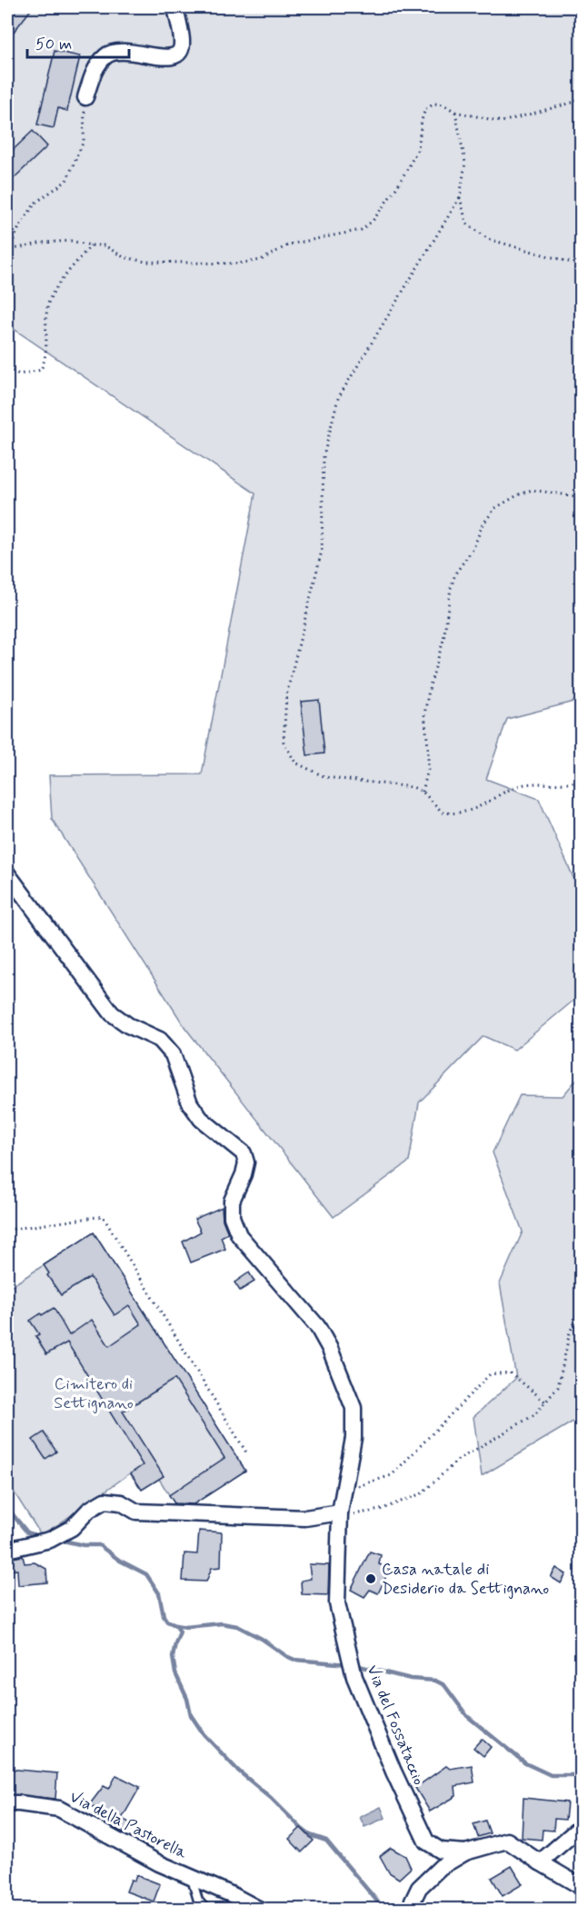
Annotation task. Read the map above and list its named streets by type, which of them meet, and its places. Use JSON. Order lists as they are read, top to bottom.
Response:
{
  "streets": {
    "street": ["Via del Fossataccio", "Via della Pastorella"]
  },
  "parks": ["Cimitero di Settignano"],
  "places": ["Casa natale di Desiderio da Settignano"],
  "scale_bar": "50 m"
}
